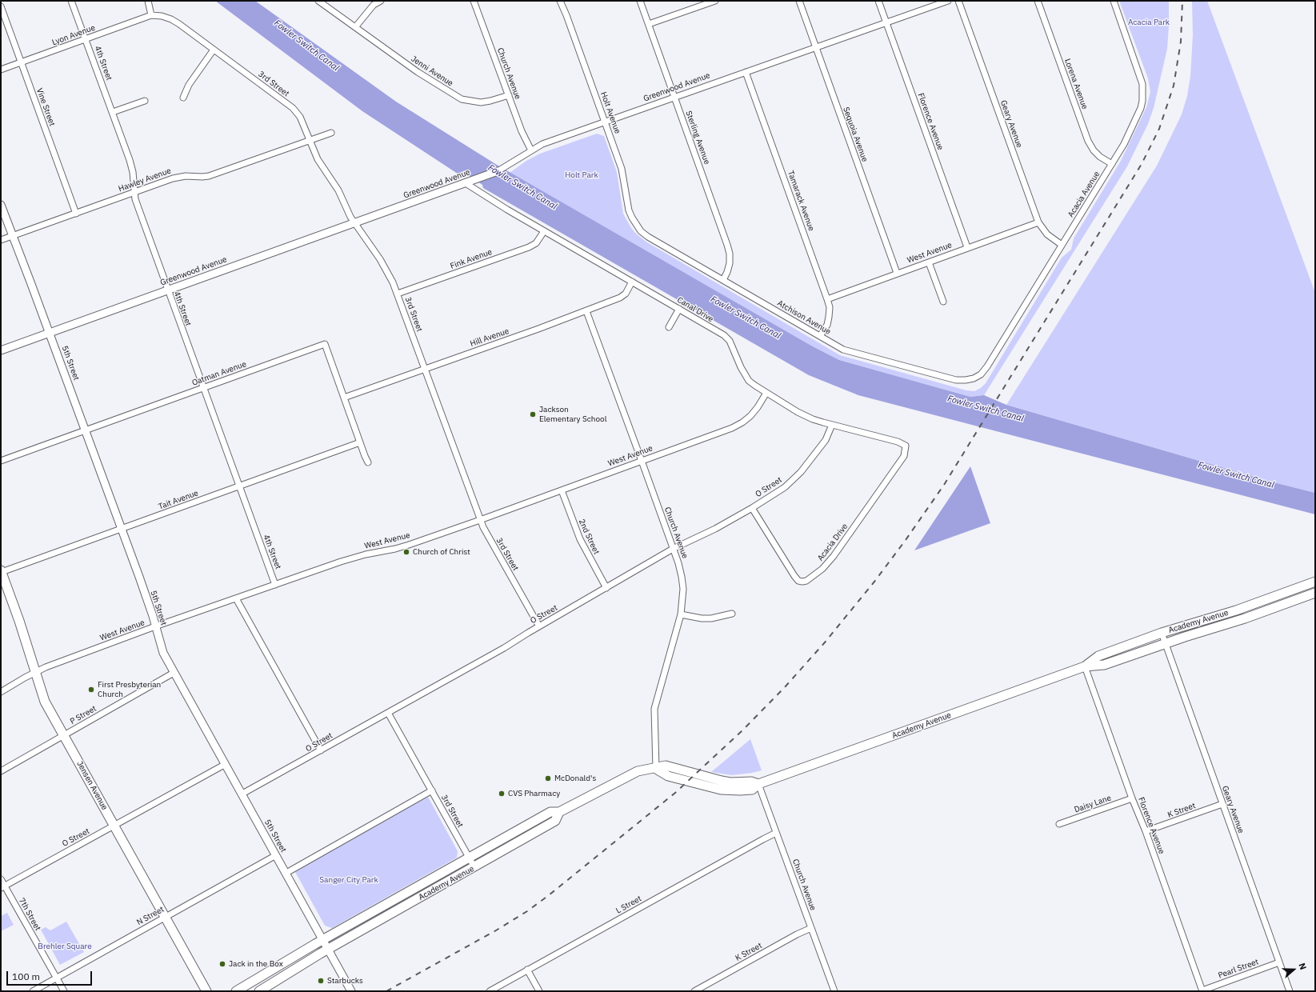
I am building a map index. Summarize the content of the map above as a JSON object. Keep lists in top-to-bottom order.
{
  "streets": {
    "main road": ["Academy Avenue", "Jensen Avenue"],
    "street": [
      "Lyon Avenue",
      "4th Street",
      "Jenni Avenue",
      "Church Avenue",
      "3rd Street",
      "Lorena Avenue",
      "Greenwood Avenue",
      "Vine Street",
      "Holt Avenue",
      "Florence Avenue",
      "Geary Avenue",
      "Sequoia Avenue",
      "Sterling Avenue",
      "Hawley Avenue",
      "Acacia Avenue",
      "Tamarack Avenue",
      "West Avenue",
      "Fink Avenue",
      "Canal Drive",
      "Atchison Avenue",
      "Hill Avenue",
      "5th Street",
      "Oatman Avenue",
      "O Street",
      "Tait Avenue",
      "2nd Street",
      "Acacia Drive",
      "P Street",
      "Daisy Lane",
      "K Street",
      "L Street",
      "7th Street",
      "N Street",
      "Pearl Street"
    ]
  },
  "crossings": [
    ["Lyon Avenue", "4th Street"],
    ["Lyon Avenue", "3rd Street"],
    ["Lyon Avenue", "Vine Street"],
    ["4th Street", "Greenwood Avenue"],
    ["4th Street", "Hawley Avenue"],
    ["4th Street", "West Avenue"],
    ["4th Street", "Oatman Avenue"],
    ["4th Street", "Tait Avenue"],
    ["Jenni Avenue", "Church Avenue"],
    ["Church Avenue", "Greenwood Avenue"],
    ["Church Avenue", "West Avenue"],
    ["Church Avenue", "Hill Avenue"],
    ["Church Avenue", "O Street"],
    ["Church Avenue", "Academy Avenue"],
    ["Church Avenue", "K Street"],
    ["Church Avenue", "L Street"],
    ["3rd Street", "Greenwood Avenue"],
    ["3rd Street", "Hawley Avenue"],
    ["3rd Street", "West Avenue"],
    ["3rd Street", "Fink Avenue"],
    ["3rd Street", "Hill Avenue"],
    ["3rd Street", "O Street"],
    ["3rd Street", "Academy Avenue"],
    ["Lorena Avenue", "Acacia Avenue"],
    ["Greenwood Avenue", "Holt Avenue"],
    ["Greenwood Avenue", "Florence Avenue"],
    ["Greenwood Avenue", "Sequoia Avenue"],
    ["Greenwood Avenue", "Sterling Avenue"],
    ["Greenwood Avenue", "Tamarack Avenue"],
    ["Greenwood Avenue", "Canal Drive"],
    ["Greenwood Avenue", "5th Street"],
    ["Vine Street", "Hawley Avenue"],
    ["Holt Avenue", "Atchison Avenue"],
    ["Florence Avenue", "West Avenue"],
    ["Florence Avenue", "Academy Avenue"],
    ["Florence Avenue", "Daisy Lane"],
    ["Florence Avenue", "K Street"],
    ["Florence Avenue", "Pearl Street"],
    ["Geary Avenue", "Acacia Avenue"],
    ["Geary Avenue", "West Avenue"],
    ["Geary Avenue", "Academy Avenue"],
    ["Geary Avenue", "K Street"],
    ["Geary Avenue", "Pearl Street"],
    ["Sequoia Avenue", "West Avenue"],
    ["Sterling Avenue", "Atchison Avenue"],
    ["Hawley Avenue", "5th Street"],
    ["Acacia Avenue", "Atchison Avenue"],
    ["Tamarack Avenue", "West Avenue"],
    ["Tamarack Avenue", "Atchison Avenue"],
    ["West Avenue", "Canal Drive"],
    ["West Avenue", "5th Street"],
    ["West Avenue", "2nd Street"],
    ["West Avenue", "Jensen Avenue"],
    ["Fink Avenue", "Canal Drive"],
    ["Canal Drive", "Hill Avenue"],
    ["Canal Drive", "O Street"],
    ["Canal Drive", "Acacia Drive"],
    ["Hill Avenue", "Oatman Avenue"],
    ["5th Street", "Oatman Avenue"],
    ["5th Street", "O Street"],
    ["5th Street", "Tait Avenue"],
    ["5th Street", "Academy Avenue"],
    ["5th Street", "P Street"],
    ["5th Street", "N Street"],
    ["Oatman Avenue", "Tait Avenue"],
    ["O Street", "2nd Street"],
    ["O Street", "Acacia Drive"],
    ["O Street", "Jensen Avenue"],
    ["O Street", "7th Street"],
    ["Tait Avenue", "Jensen Avenue"],
    ["P Street", "Jensen Avenue"],
    ["Jensen Avenue", "N Street"],
    ["7th Street", "N Street"]
  ],
  "water": ["Fowler Switch Canal"],
  "parks": [
    "Acacia Park",
    "Holt Park",
    "Sanger City Park",
    "Brehler Square"
  ],
  "places": [
    "Jackson Elementary School",
    "Church of Christ",
    "First Presbyterian Church",
    "McDonald's",
    "CVS Pharmacy",
    "Jack in the Box",
    "Starbucks"
  ],
  "scale_bar": "100 m",
  "north": "right"
}
